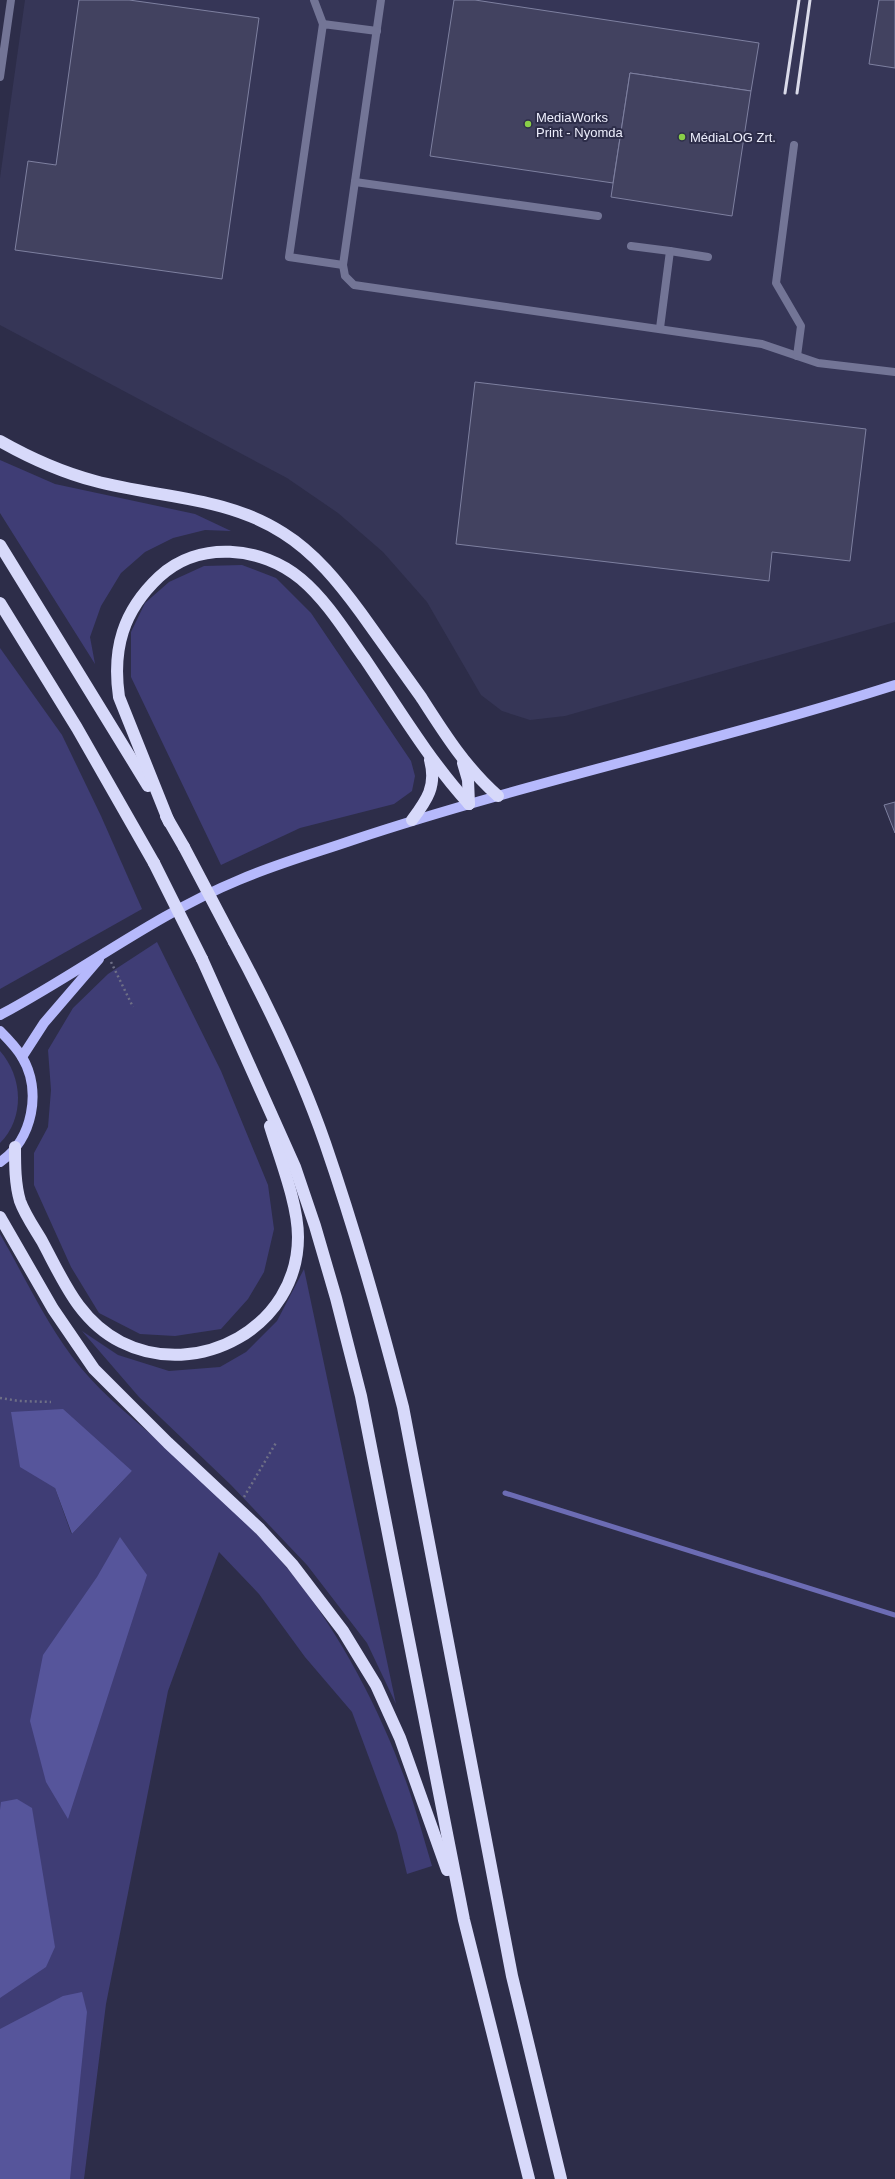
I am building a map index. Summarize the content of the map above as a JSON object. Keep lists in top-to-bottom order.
{
  "places": ["MediaWorks Print - Nyomda", "MédiaLOG Zrt."]
}
